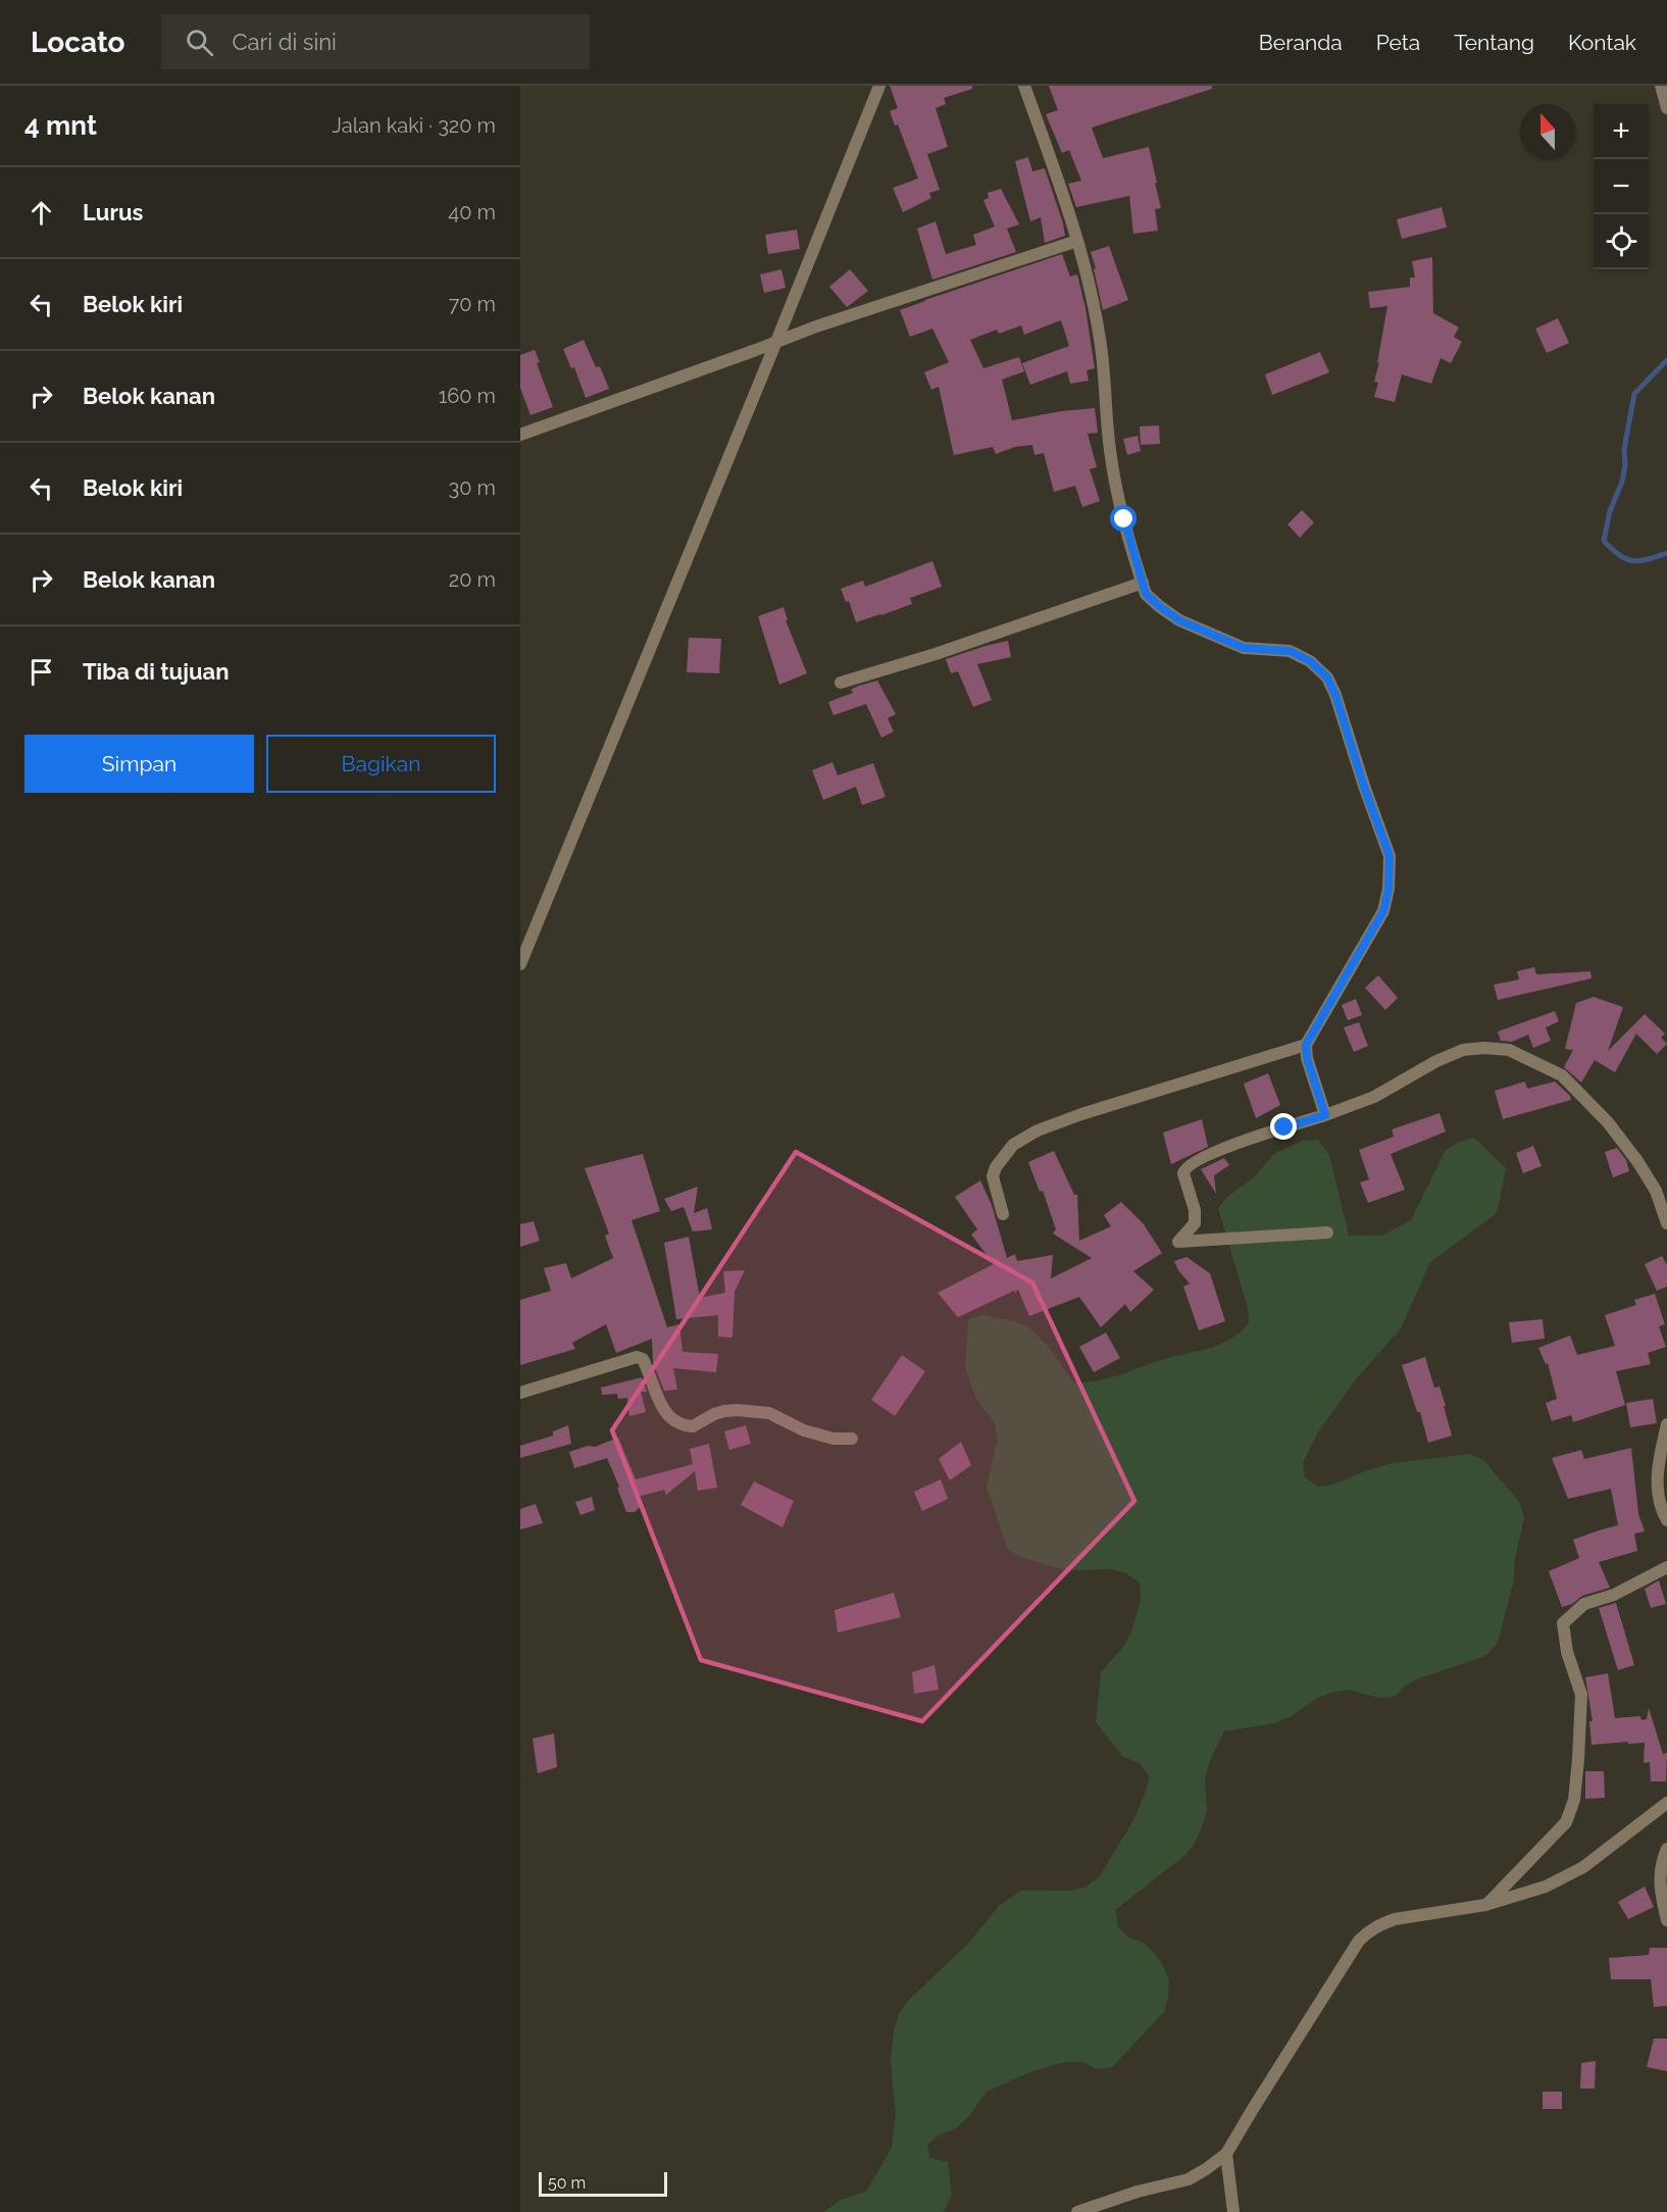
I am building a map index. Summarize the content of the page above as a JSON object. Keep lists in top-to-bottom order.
{
  "scale_bar": "50 m",
  "north": "top",
  "page": {
    "header": "Locato",
    "search": "Cari di sini",
    "nav": [
      "Beranda",
      "Peta",
      "Tentang",
      "Kontak"
    ],
    "heading": ["4 mnt", "Jalan kaki · 320 m"],
    "map_buttons": ["+", "−"],
    "list": [
      ["Lurus", "40 m"],
      ["Belok kiri", "70 m"],
      ["Belok kanan", "160 m"],
      ["Belok kiri", "30 m"],
      ["Belok kanan", "20 m"],
      "Tiba di tujuan"
    ],
    "buttons": ["Simpan", "Bagikan"],
    "scale": "50 m"
  }
}
